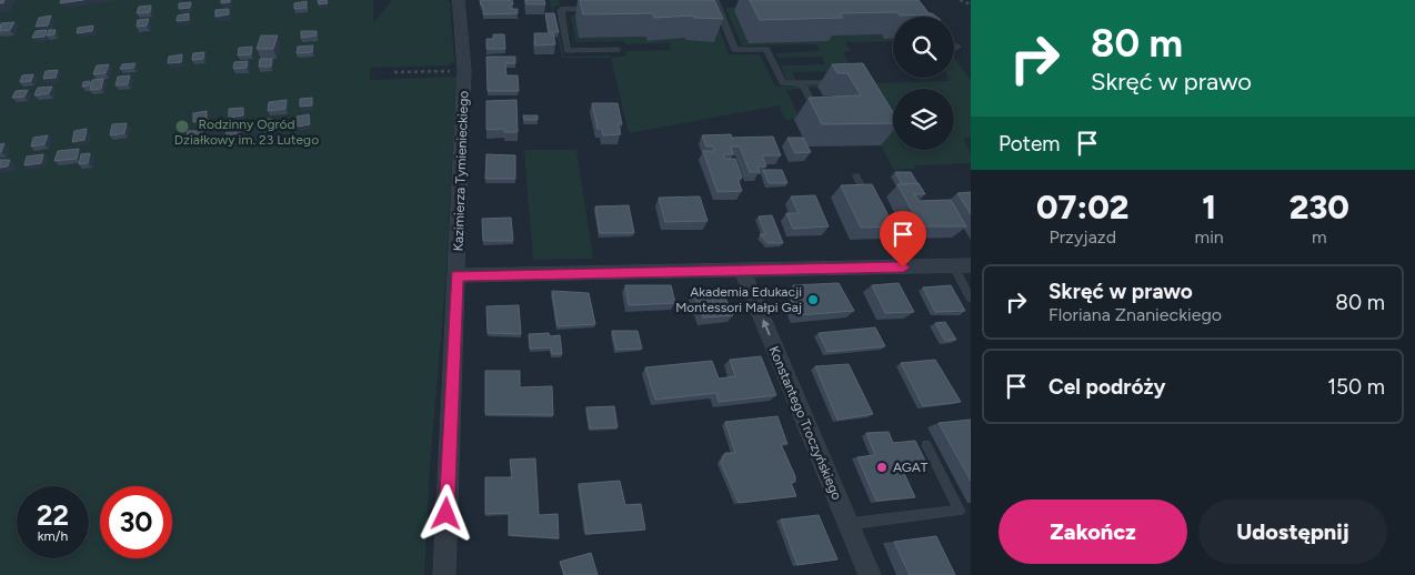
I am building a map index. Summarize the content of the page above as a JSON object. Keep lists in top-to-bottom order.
{
  "streets": {
    "street": ["Kazimierza Tymienieckiego", "Konstantego Troczyńskiego"]
  },
  "one_way": ["Konstantego Troczyńskiego"],
  "parks": ["Rodzinny Ogród Działkowy im. 23 Lutego"],
  "places": ["Akademia Edukacji Montessori Małpi Gaj", "AGAT"],
  "page": {
    "turn": ["80 m", "Skręć w prawo"],
    "then": "Potem",
    "eta": [
      "07:02",
      "Przyjazd",
      "1",
      "min",
      "230",
      "m"
    ],
    "list": [
      {
        "name": "Skręć w prawo",
        "note": "Floriana Znanieckiego",
        "value": "80 m"
      },
      {
        "name": "Cel podróży",
        "value": "150 m"
      }
    ],
    "speed": "22 km/h",
    "limit": "30",
    "buttons": ["Zakończ", "Udostępnij"]
  }
}
